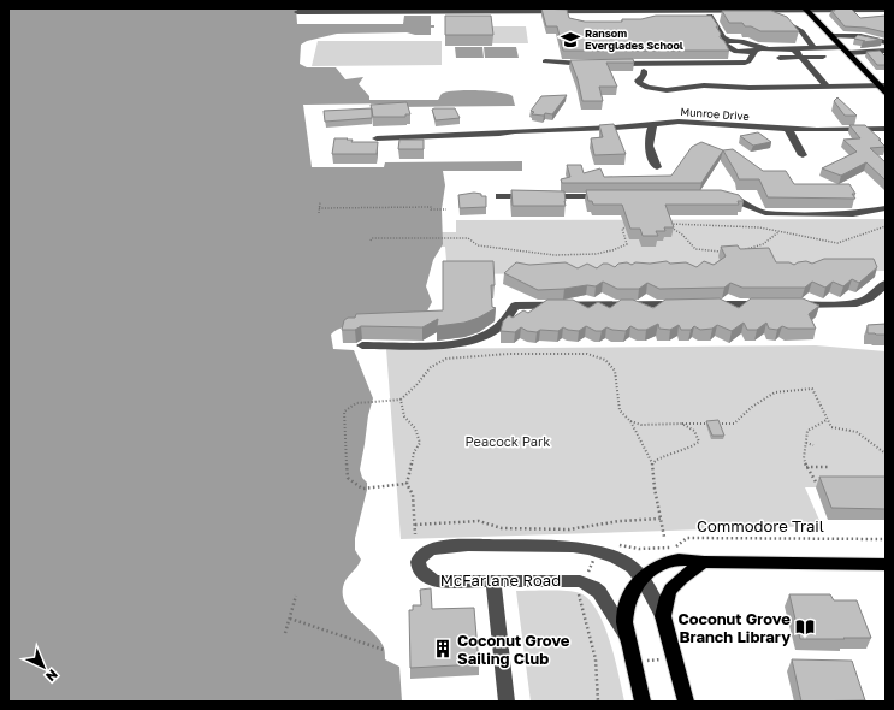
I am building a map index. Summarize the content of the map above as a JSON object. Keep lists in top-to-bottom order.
{
  "streets": {
    "street": ["Munroe Drive", "McFarlane Road"],
    "path": ["Commodore Trail"]
  },
  "parks": ["Peacock Park"],
  "places": {
    "school or university": ["Ransom Everglades School"],
    "library": ["Coconut Grove Branch Library"],
    "building": ["Coconut Grove Sailing Club"]
  },
  "north": "bottom right"
}
